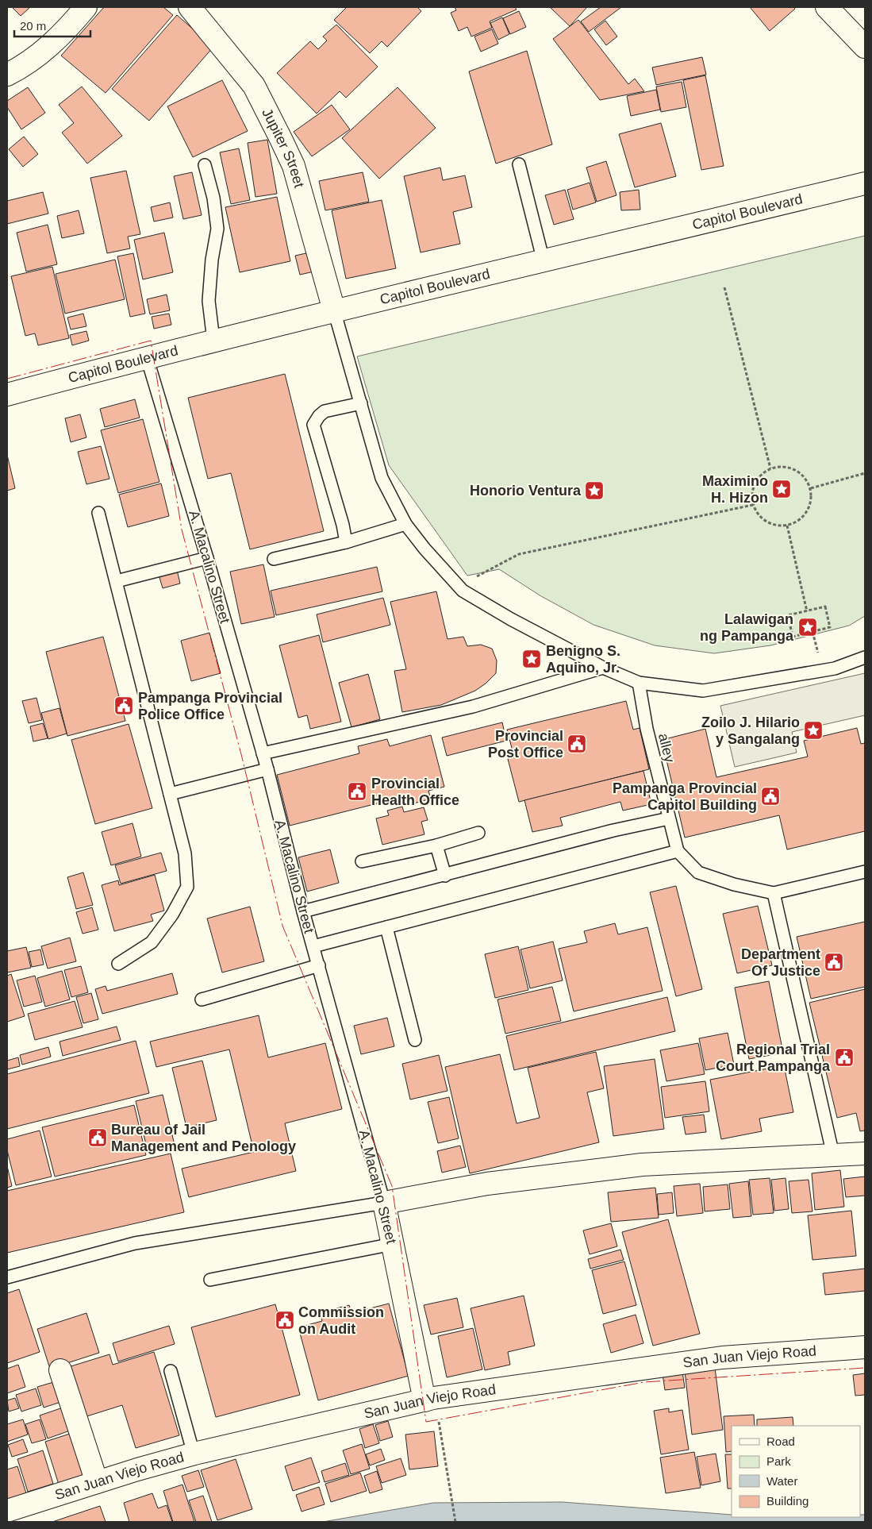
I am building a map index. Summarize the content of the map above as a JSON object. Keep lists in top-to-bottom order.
{
  "streets": {
    "street": [
      "Jupiter Street",
      "Capitol Boulevard",
      "A. Macalino Street",
      "San Juan Viejo Road"
    ],
    "lane": ["alley"]
  },
  "crossings": [
    ["Jupiter Street", "Capitol Boulevard"],
    ["Capitol Boulevard", "A. Macalino Street"],
    ["A. Macalino Street", "San Juan Viejo Road"]
  ],
  "places": {
    "place": [
      "Maximino H. Hizon",
      "Honorio Ventura",
      "Lalawigan ng Pampanga",
      "Benigno S. Aquino, Jr.",
      "Zoilo J. Hilario y Sangalang"
    ],
    "public building": [
      "Pampanga Provincial Police Office",
      "Provincial Post Office",
      "Provincial Health Office",
      "Pampanga Provincial Capitol Building",
      "Department Of Justice",
      "Regional Trial Court Pampanga",
      "Bureau of Jail Management and Penology",
      "Commission on Audit"
    ]
  },
  "legend": [
    "Road",
    "Park",
    "Water",
    "Building"
  ],
  "scale_bar": "20 m"
}
